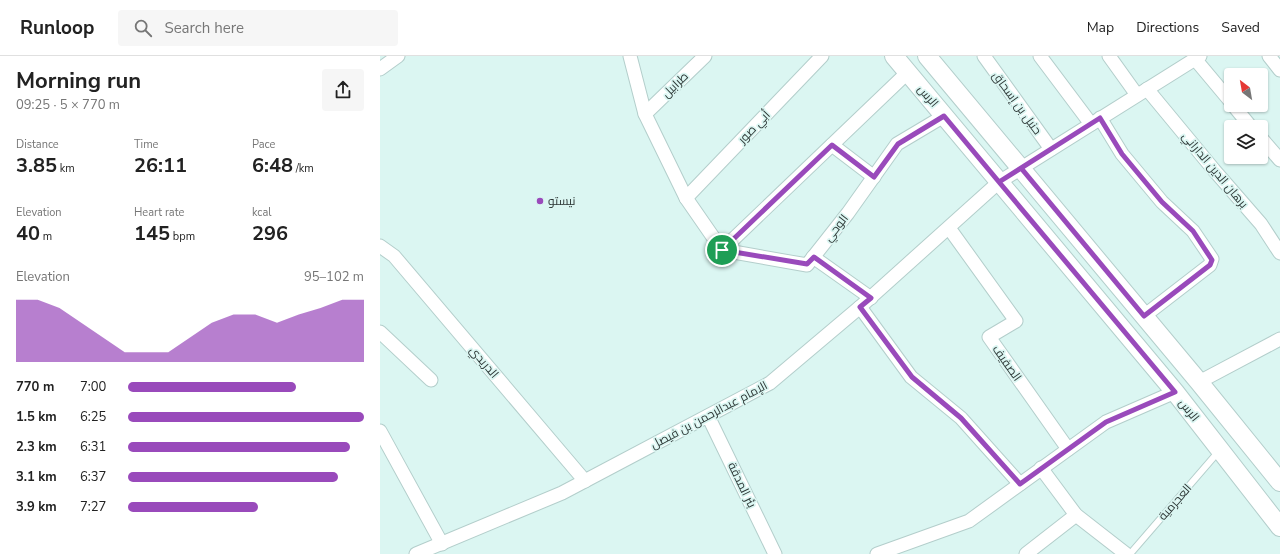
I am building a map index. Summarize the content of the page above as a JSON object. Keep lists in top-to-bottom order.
{
  "streets": {
    "street": [
      "طرابيل",
      "الرس",
      "حنبل بن إسحاق",
      "أبي صور",
      "برهان الدين الداراني",
      "الوحي",
      "الدريدي",
      "الصفيف",
      "الإمام عبدالرحمن بن فيصل",
      "بئر المدقة"
    ],
    "lane": ["العجرمية"]
  },
  "crossings": [
    ["الرس", "الوحي"],
    ["الرس", "الإمام عبدالرحمن بن فيصل"],
    ["الرس", "العجرمية"],
    ["حنبل بن إسحاق", "الإمام عبدالرحمن بن فيصل"],
    ["برهان الدين الداراني", "الإمام عبدالرحمن بن فيصل"],
    ["الدريدي", "الإمام عبدالرحمن بن فيصل"],
    ["الصفيف", "الإمام عبدالرحمن بن فيصل"],
    ["الإمام عبدالرحمن بن فيصل", "بئر المدقة"]
  ],
  "places": ["نيستو"],
  "north": "top left",
  "page": {
    "header": "Runloop",
    "search": "Search here",
    "nav": ["Map", "Directions", "Saved"],
    "heading": ["Morning run", "09:25 · 5 × 770 m"],
    "stats": [
      ["Distance", "3.85 km"],
      ["Time", "26:11"],
      ["Pace", "6:48 /km"],
      ["Elevation", "40 m"],
      ["Heart rate", "145 bpm"],
      ["kcal", "296"]
    ],
    "chart": ["Elevation", "95–102 m"],
    "list": [
      {
        "name": "770 m",
        "note": "7:00"
      },
      {
        "name": "1.5 km",
        "note": "6:25"
      },
      {
        "name": "2.3 km",
        "note": "6:31"
      },
      {
        "name": "3.1 km",
        "note": "6:37"
      },
      {
        "name": "3.9 km",
        "note": "7:27"
      }
    ]
  }
}
